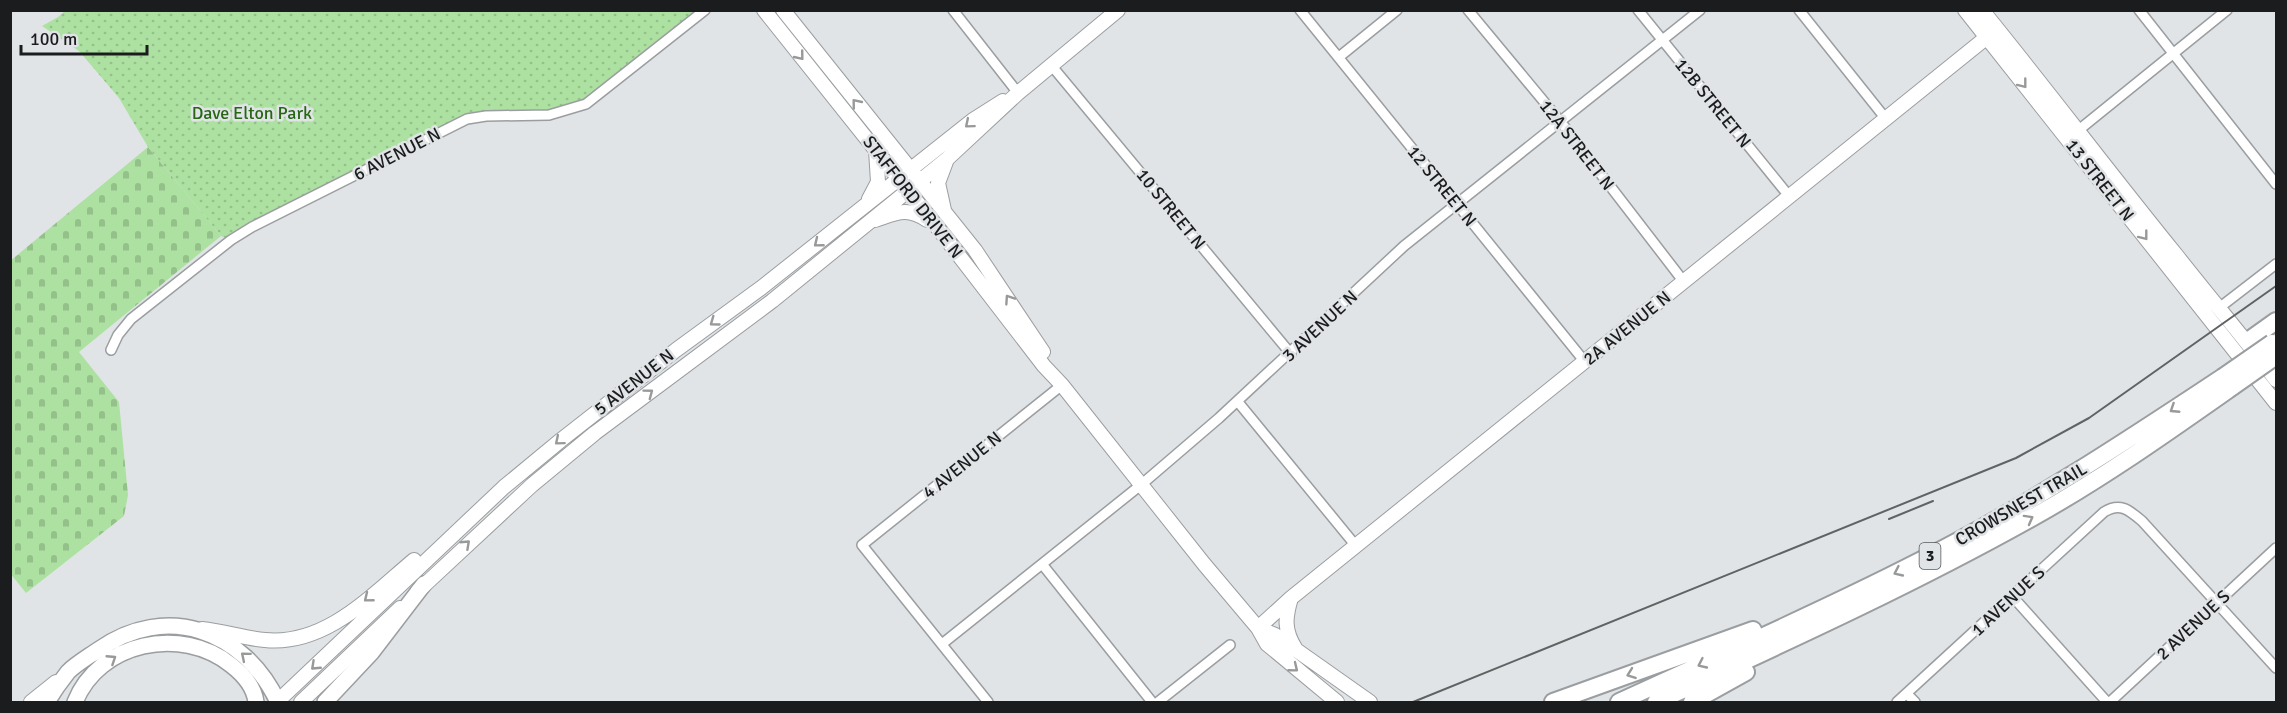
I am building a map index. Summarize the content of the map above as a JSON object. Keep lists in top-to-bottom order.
{
  "streets": {
    "highway": ["CROWSNEST TRAIL", "3"],
    "main road": [
      "13 STREET N",
      "STAFFORD DRIVE N",
      "2A AVENUE N",
      "5 AVENUE N"
    ],
    "street": [
      "12B STREET N",
      "12A STREET N",
      "6 AVENUE N",
      "12 STREET N",
      "10 STREET N",
      "3 AVENUE N",
      "4 AVENUE N",
      "1 AVENUE S",
      "2 AVENUE S"
    ]
  },
  "crossings": [
    ["12B STREET N", "3 AVENUE N"],
    ["12B STREET N", "2A AVENUE N"],
    ["12A STREET N", "3 AVENUE N"],
    ["12A STREET N", "2A AVENUE N"],
    ["13 STREET N", "2A AVENUE N"],
    ["12 STREET N", "3 AVENUE N"],
    ["12 STREET N", "2A AVENUE N"],
    ["STAFFORD DRIVE N", "3 AVENUE N"],
    ["STAFFORD DRIVE N", "2A AVENUE N"],
    ["STAFFORD DRIVE N", "5 AVENUE N"],
    ["STAFFORD DRIVE N", "4 AVENUE N"],
    ["10 STREET N", "3 AVENUE N"],
    ["10 STREET N", "5 AVENUE N"],
    ["3 AVENUE N", "4 AVENUE N"],
    ["1 AVENUE S", "2 AVENUE S"]
  ],
  "parks": ["Dave Elton Park"],
  "scale_bar": "100 m"
}
